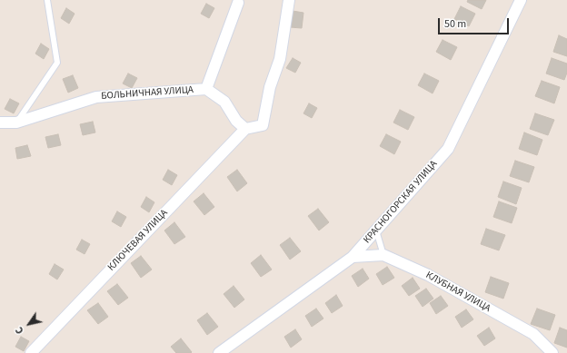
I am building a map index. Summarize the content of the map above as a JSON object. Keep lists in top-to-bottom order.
{
  "streets": {
    "street": [
      "БОЛЬНИЧНАЯ УЛИЦА",
      "КРАСНОГОРСКАЯ УЛИЦА",
      "КЛЮЧЕВАЯ УЛИЦА",
      "КЛУБНАЯ УЛИЦА"
    ]
  },
  "crossings": [
    ["КРАСНОГОРСКАЯ УЛИЦА", "КЛУБНАЯ УЛИЦА"]
  ],
  "scale_bar": "50 m",
  "north": "bottom left"
}
